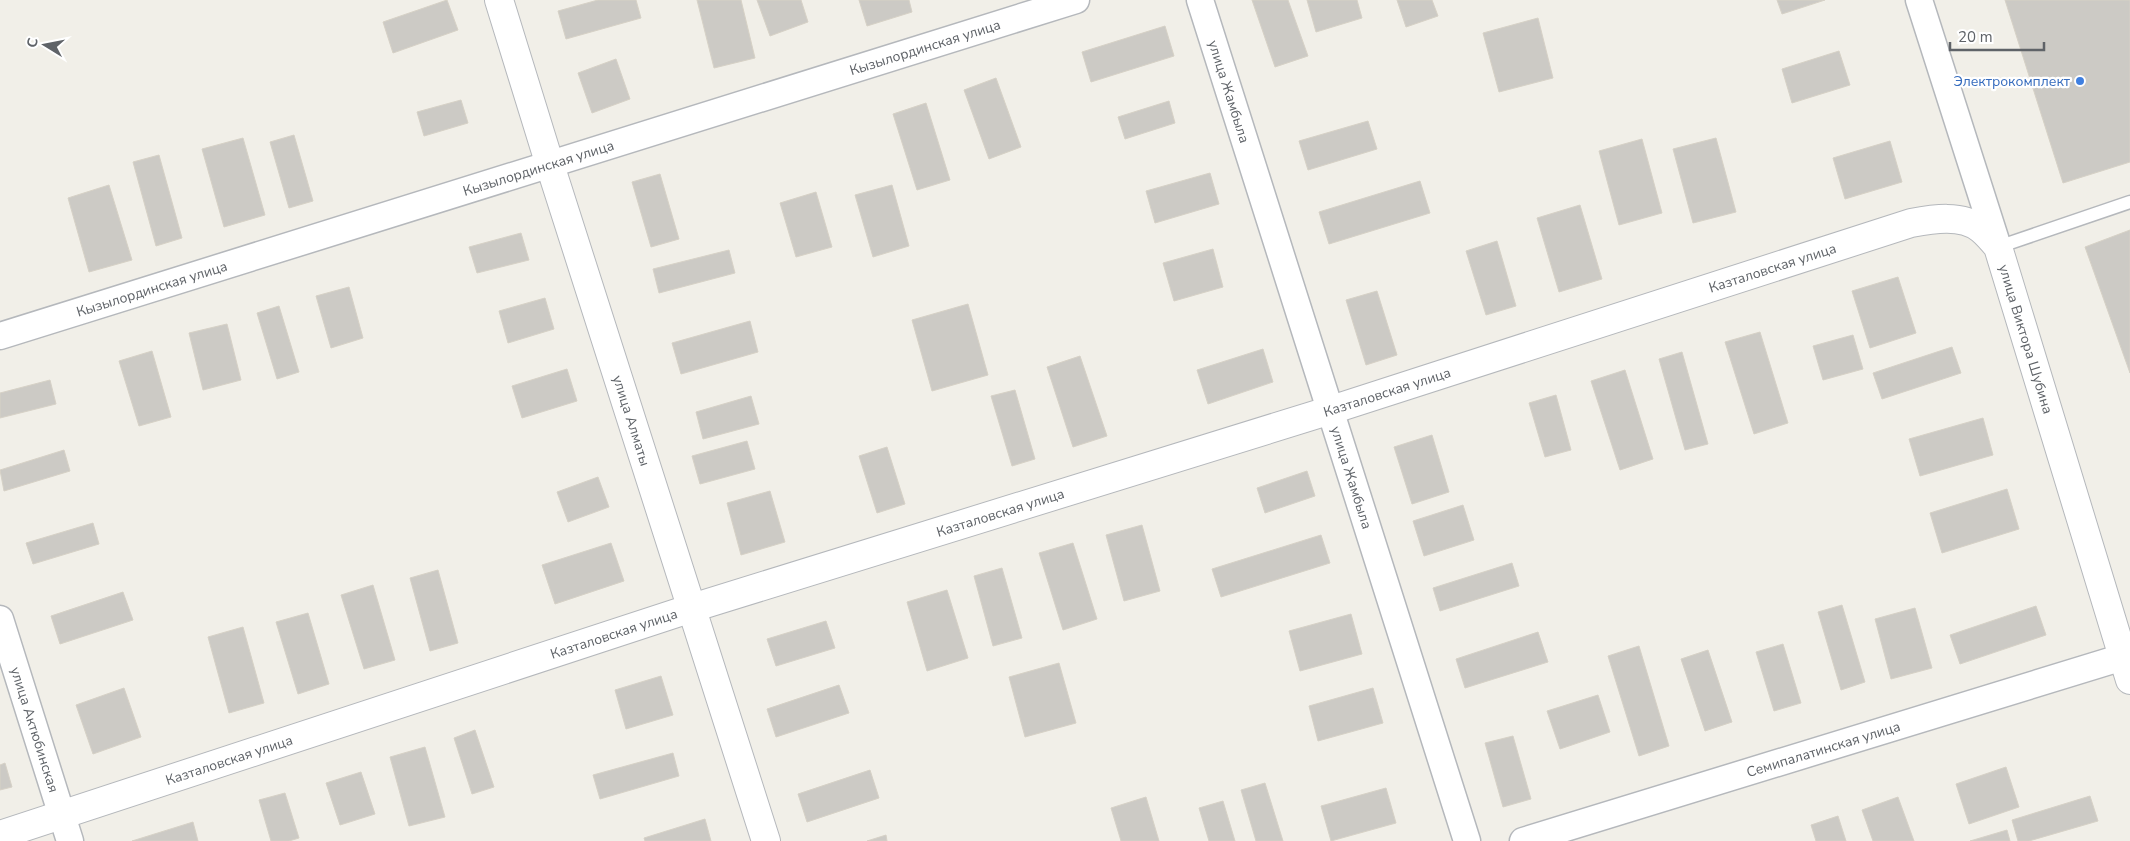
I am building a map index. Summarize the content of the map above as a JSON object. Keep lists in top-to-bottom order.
{
  "streets": {
    "street": [
      "Кызылординская улица",
      "улица Жамбыла",
      "Казталовская улица",
      "улица Виктора Шубина",
      "улица Алматы",
      "улица Актюбинская",
      "Семипалатинская улица"
    ]
  },
  "crossings": [
    ["Кызылординская улица", "улица Алматы"],
    ["улица Жамбыла", "Казталовская улица"],
    ["Казталовская улица", "улица Виктора Шубина"],
    ["Казталовская улица", "улица Алматы"],
    ["Казталовская улица", "улица Актюбинская"],
    ["улица Виктора Шубина", "Семипалатинская улица"]
  ],
  "places": ["Электрокомплект"],
  "scale_bar": "20 m",
  "north": "left"
}
